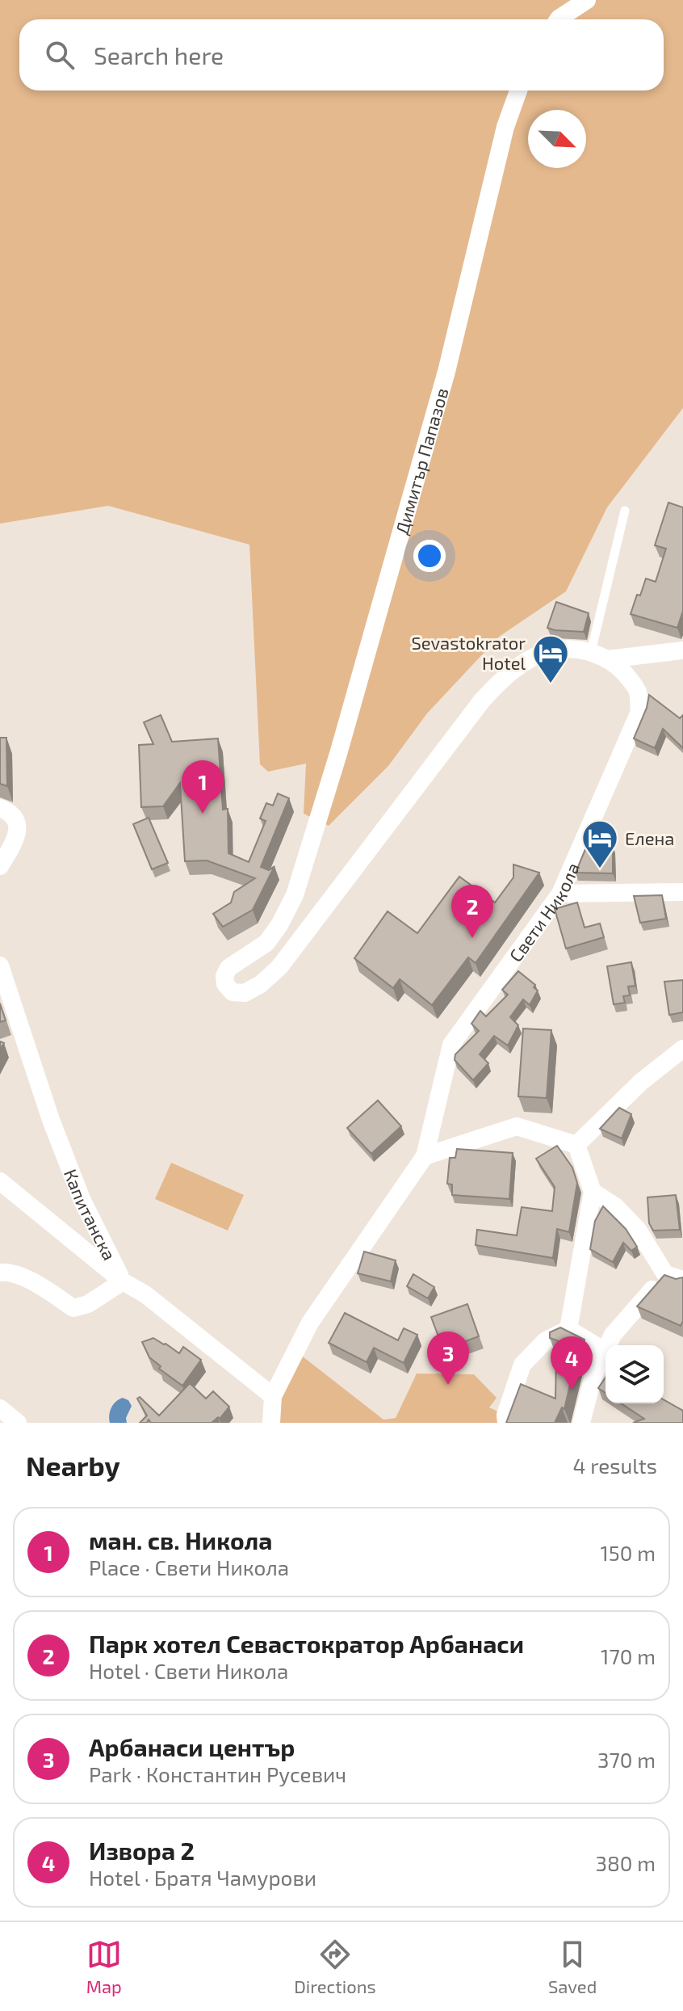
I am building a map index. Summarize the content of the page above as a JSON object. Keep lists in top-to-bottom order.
{
  "streets": {
    "street": ["Димитър Папазов", "Свети Никола", "Капитанска"]
  },
  "crossings": [
    ["Димитър Папазов", "Свети Никола"],
    ["Свети Никола", "Капитанска"]
  ],
  "places": {
    "hotel": ["Sevastokrator Hotel", "Елена"]
  },
  "north": "bottom right",
  "page": {
    "search": "Search here",
    "pins": [
      "1",
      "2",
      "3",
      "4"
    ],
    "heading": ["Nearby", "4 results"],
    "list": [
      {
        "mark": "1",
        "name": "ман. св. Никола",
        "note": "Place · Свети Никола",
        "value": "150 m"
      },
      {
        "mark": "2",
        "name": "Парк хотел Севастократор Арбанаси",
        "note": "Hotel · Свети Никола",
        "value": "170 m"
      },
      {
        "mark": "3",
        "name": "Арбанаси център",
        "note": "Park · Константин Русевич",
        "value": "370 m"
      },
      {
        "mark": "4",
        "name": "Извора 2",
        "note": "Hotel · Братя Чамурови",
        "value": "380 m"
      }
    ],
    "nav": ["Map", "Directions", "Saved"]
  }
}
